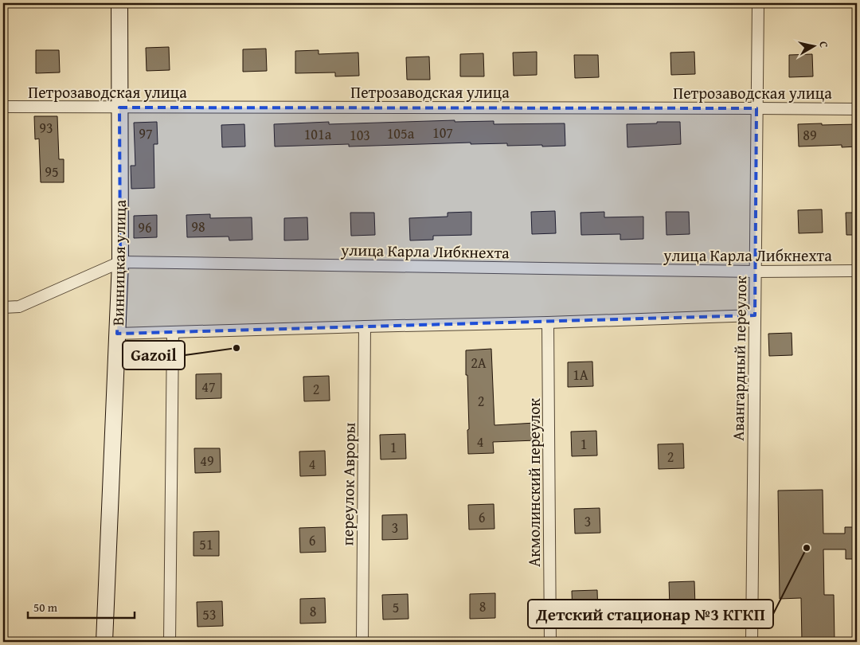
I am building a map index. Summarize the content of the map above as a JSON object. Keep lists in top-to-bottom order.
{
  "streets": {
    "main road": ["Винницкая улица"],
    "street": [
      "Петрозаводская улица",
      "улица Карла Либкнехта",
      "Авангардный переулок",
      "Акмолинский переулок",
      "переулок Авроры"
    ]
  },
  "crossings": [
    ["Петрозаводская улица", "Винницкая улица"],
    ["Петрозаводская улица", "Авангардный переулок"],
    ["улица Карла Либкнехта", "Винницкая улица"],
    ["улица Карла Либкнехта", "Авангардный переулок"]
  ],
  "places": ["Gazoil", "Детский стационар №3 КГКП"],
  "house_numbers": [
    "93",
    "107",
    "97",
    "105а",
    "101а",
    "103",
    "89",
    "95",
    "98",
    "96",
    "2А",
    "1А",
    "47",
    "2",
    "2",
    "4",
    "1",
    "1",
    "2",
    "49",
    "4",
    "6",
    "3",
    "3",
    "6",
    "51",
    "8",
    "5",
    "8",
    "53"
  ],
  "scale_bar": "50 m",
  "north": "right"
}
